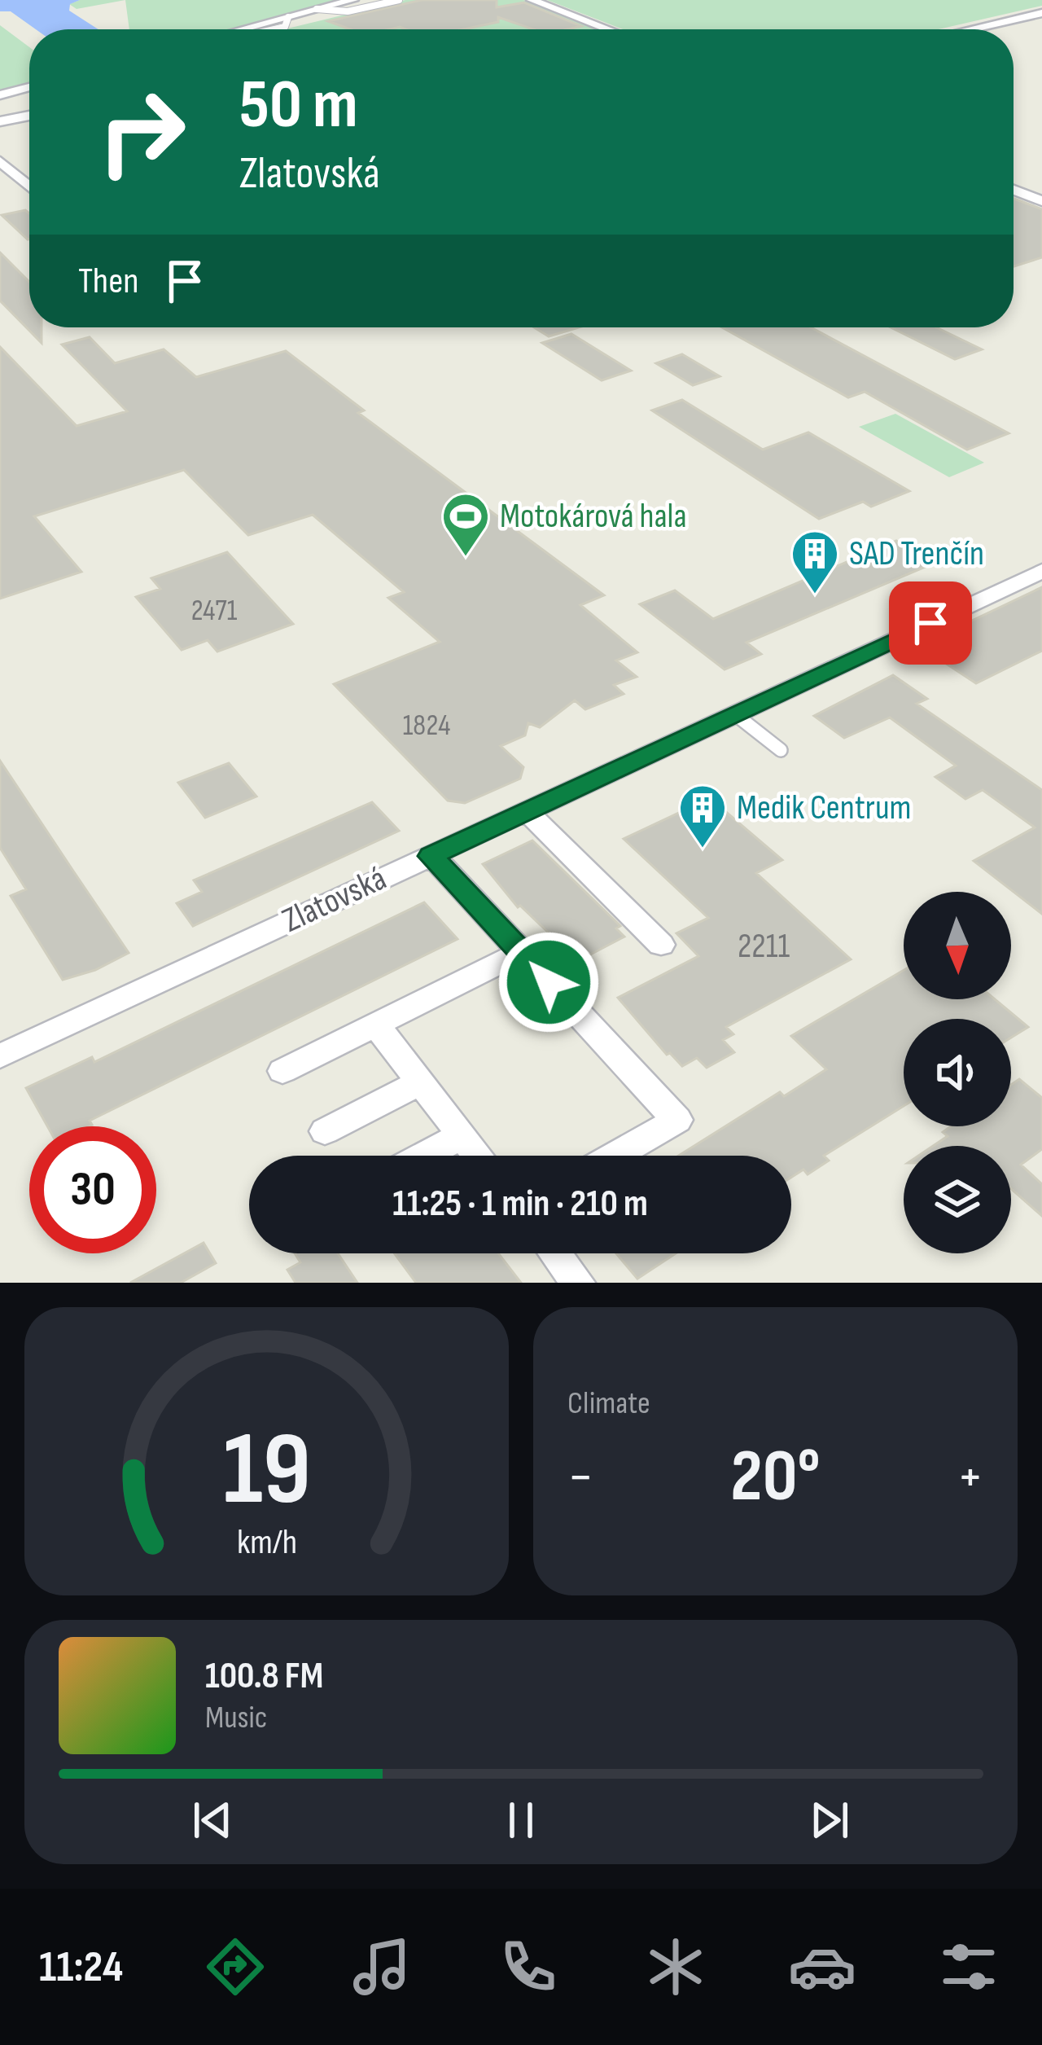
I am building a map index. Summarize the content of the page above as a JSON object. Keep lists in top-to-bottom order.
{
  "streets": {
    "street": ["Zlatovská"]
  },
  "places": {
    "sports": ["Motokárová hala"],
    "building": ["SAD Trenčín", "Medik Centrum"]
  },
  "house_numbers": ["2471", "1824", "2211"],
  "north": "bottom",
  "page": {
    "turn": ["50 m", "Zlatovská"],
    "then": "Then",
    "limit": "30",
    "trip": "11:25 · 1 min · 210 m",
    "tile": "Climate",
    "heat": ["−", "20°", "+"],
    "song": ["100.8 FM", "Music"],
    "tabs": "11:24",
    "gauge": ["19", "km/h"]
  }
}
